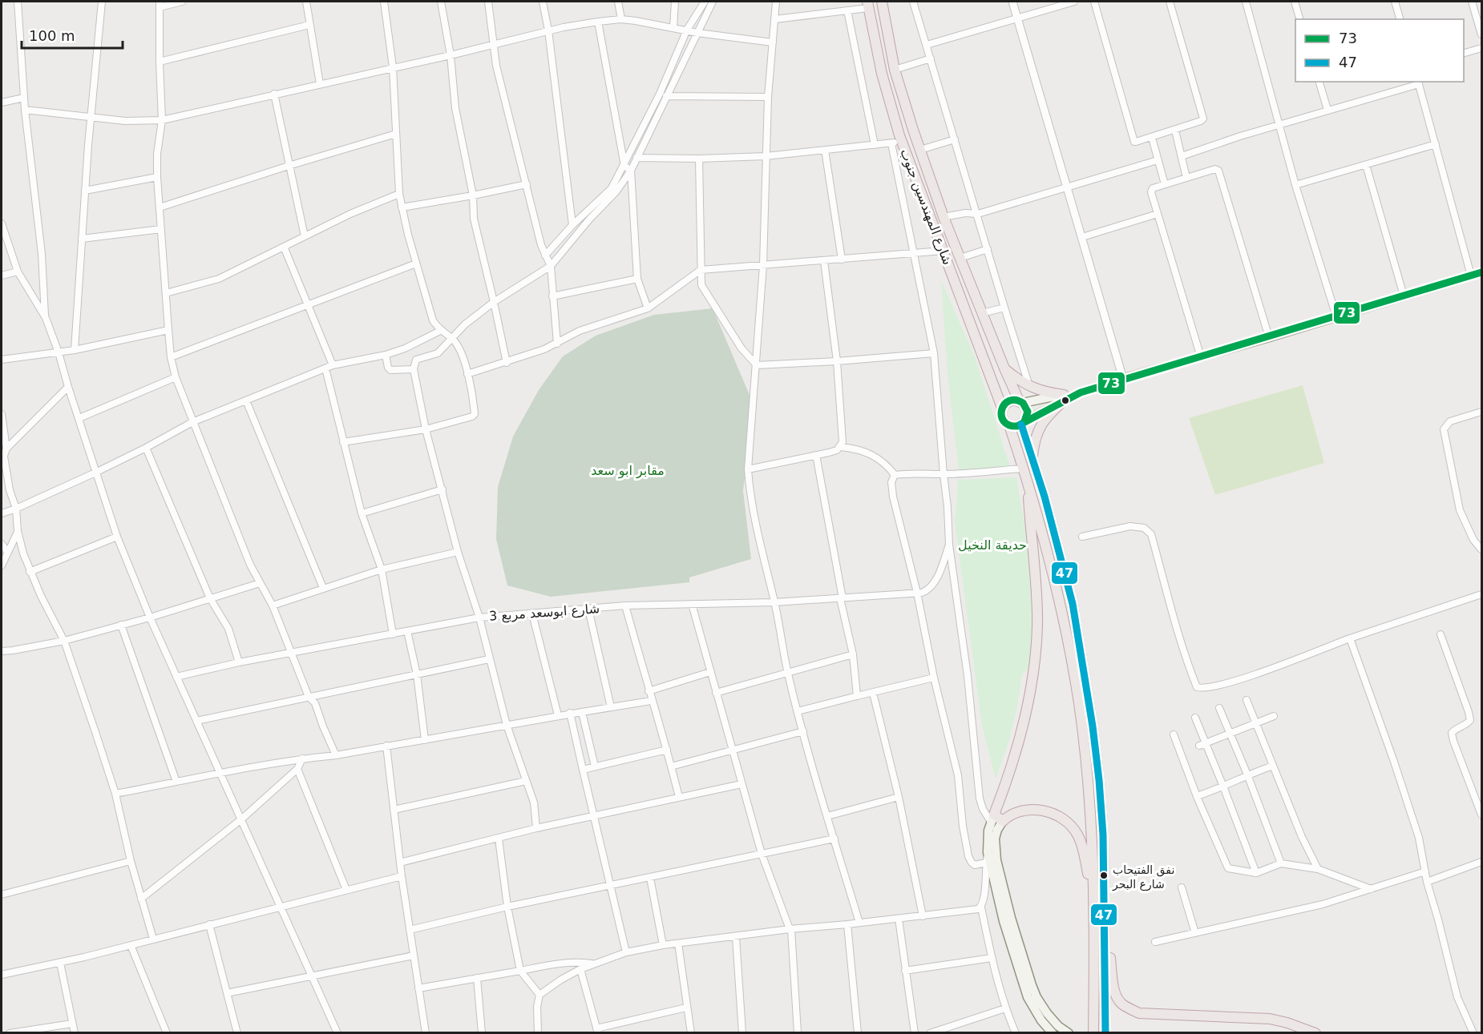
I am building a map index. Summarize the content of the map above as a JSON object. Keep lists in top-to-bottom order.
{
  "streets": {
    "highway": ["شارع المهندسين جنوب"],
    "street": ["شارع ابوسعد مربع 3"]
  },
  "parks": ["مقابر ابو سعد", "حديقة النخيل"],
  "places": ["نفق الفتيحاب شارع البحر"],
  "lines": ["transit line 73", "transit line 47"],
  "legend": ["73", "47"],
  "scale_bar": "100 m"
}
